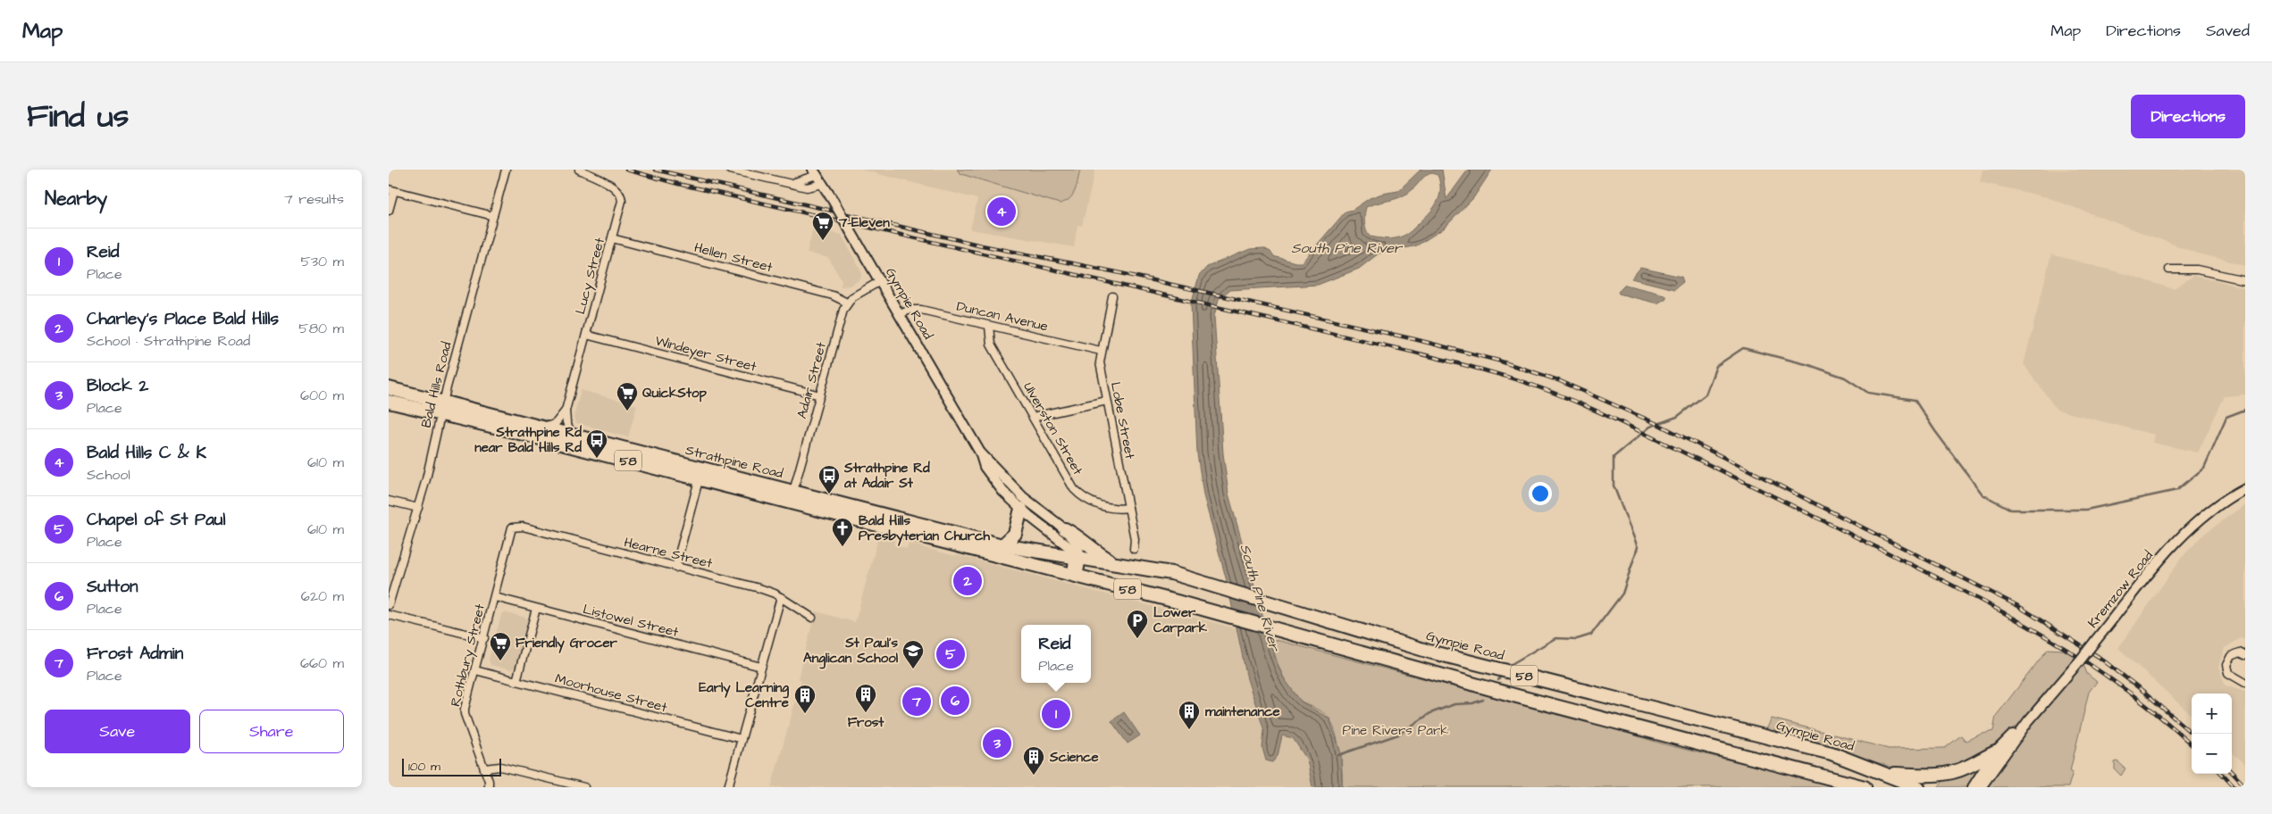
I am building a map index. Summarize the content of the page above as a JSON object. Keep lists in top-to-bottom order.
{
  "streets": {
    "highway": ["Gympie Road", "58", "Strathpine Road"],
    "main road": ["Kremzow Road"],
    "street": [
      "Hellen Street",
      "Lucy Street",
      "Duncan Avenue",
      "Windeyer Street",
      "Adair Street",
      "Bald Hills Road",
      "Lobe Street",
      "Ulverston Street",
      "Hearne Street",
      "Listowel Street",
      "Rothbury Street",
      "Moorhouse Street"
    ]
  },
  "crossings": [
    ["Hellen Street", "Lucy Street"],
    ["Hellen Street", "Adair Street"],
    ["Lucy Street", "Windeyer Street"],
    ["Lucy Street", "Strathpine Road"],
    ["Gympie Road", "Duncan Avenue"],
    ["Gympie Road", "Strathpine Road"],
    ["Duncan Avenue", "Lobe Street"],
    ["Duncan Avenue", "Ulverston Street"],
    ["Windeyer Street", "Adair Street"],
    ["Adair Street", "Strathpine Road"],
    ["Bald Hills Road", "Strathpine Road"],
    ["Lobe Street", "Ulverston Street"],
    ["58", "Strathpine Road"],
    ["Hearne Street", "Rothbury Street"],
    ["Listowel Street", "Rothbury Street"],
    ["Rothbury Street", "Moorhouse Street"]
  ],
  "water": ["South Pine River"],
  "parks": ["Pine Rivers Park"],
  "places": {
    "supermarket": ["7-Eleven", "QuickStop", "Friendly Grocer"],
    "bus stop": ["Strathpine Rd near Bald Hills Rd", "Strathpine Rd at Adair St"],
    "church": ["Bald Hills Presbyterian Church"],
    "parking": ["Lower Carpark"],
    "school or university": ["St Paul's Anglican School"],
    "building": [
      "Frost",
      "Early Learning Centre",
      "maintenance",
      "Science"
    ]
  },
  "scale_bar": "100 m",
  "page": {
    "header": "Map",
    "nav": ["Map", "Directions", "Saved"],
    "title": "Find us",
    "buttons": [
      "Directions",
      ["Save", "Share"]
    ],
    "heading": ["Nearby", "7 results"],
    "pins": [
      "4",
      "2",
      "5",
      "6",
      "7",
      "1",
      "3"
    ],
    "list": [
      {
        "mark": "1",
        "name": "Reid",
        "note": "Place",
        "value": "530 m"
      },
      {
        "mark": "2",
        "name": "Charley's Place Bald Hills",
        "note": "School · Strathpine Road",
        "value": "580 m"
      },
      {
        "mark": "3",
        "name": "Block 2",
        "note": "Place",
        "value": "600 m"
      },
      {
        "mark": "4",
        "name": "Bald Hills C & K",
        "note": "School",
        "value": "610 m"
      },
      {
        "mark": "5",
        "name": "Chapel of St Paul",
        "note": "Place",
        "value": "610 m"
      },
      {
        "mark": "6",
        "name": "Sutton",
        "note": "Place",
        "value": "620 m"
      },
      {
        "mark": "7",
        "name": "Frost Admin",
        "note": "Place",
        "value": "660 m"
      }
    ],
    "popup": ["Reid", "Place"],
    "map_buttons": ["+", "−"],
    "scale": "100 m"
  }
}
